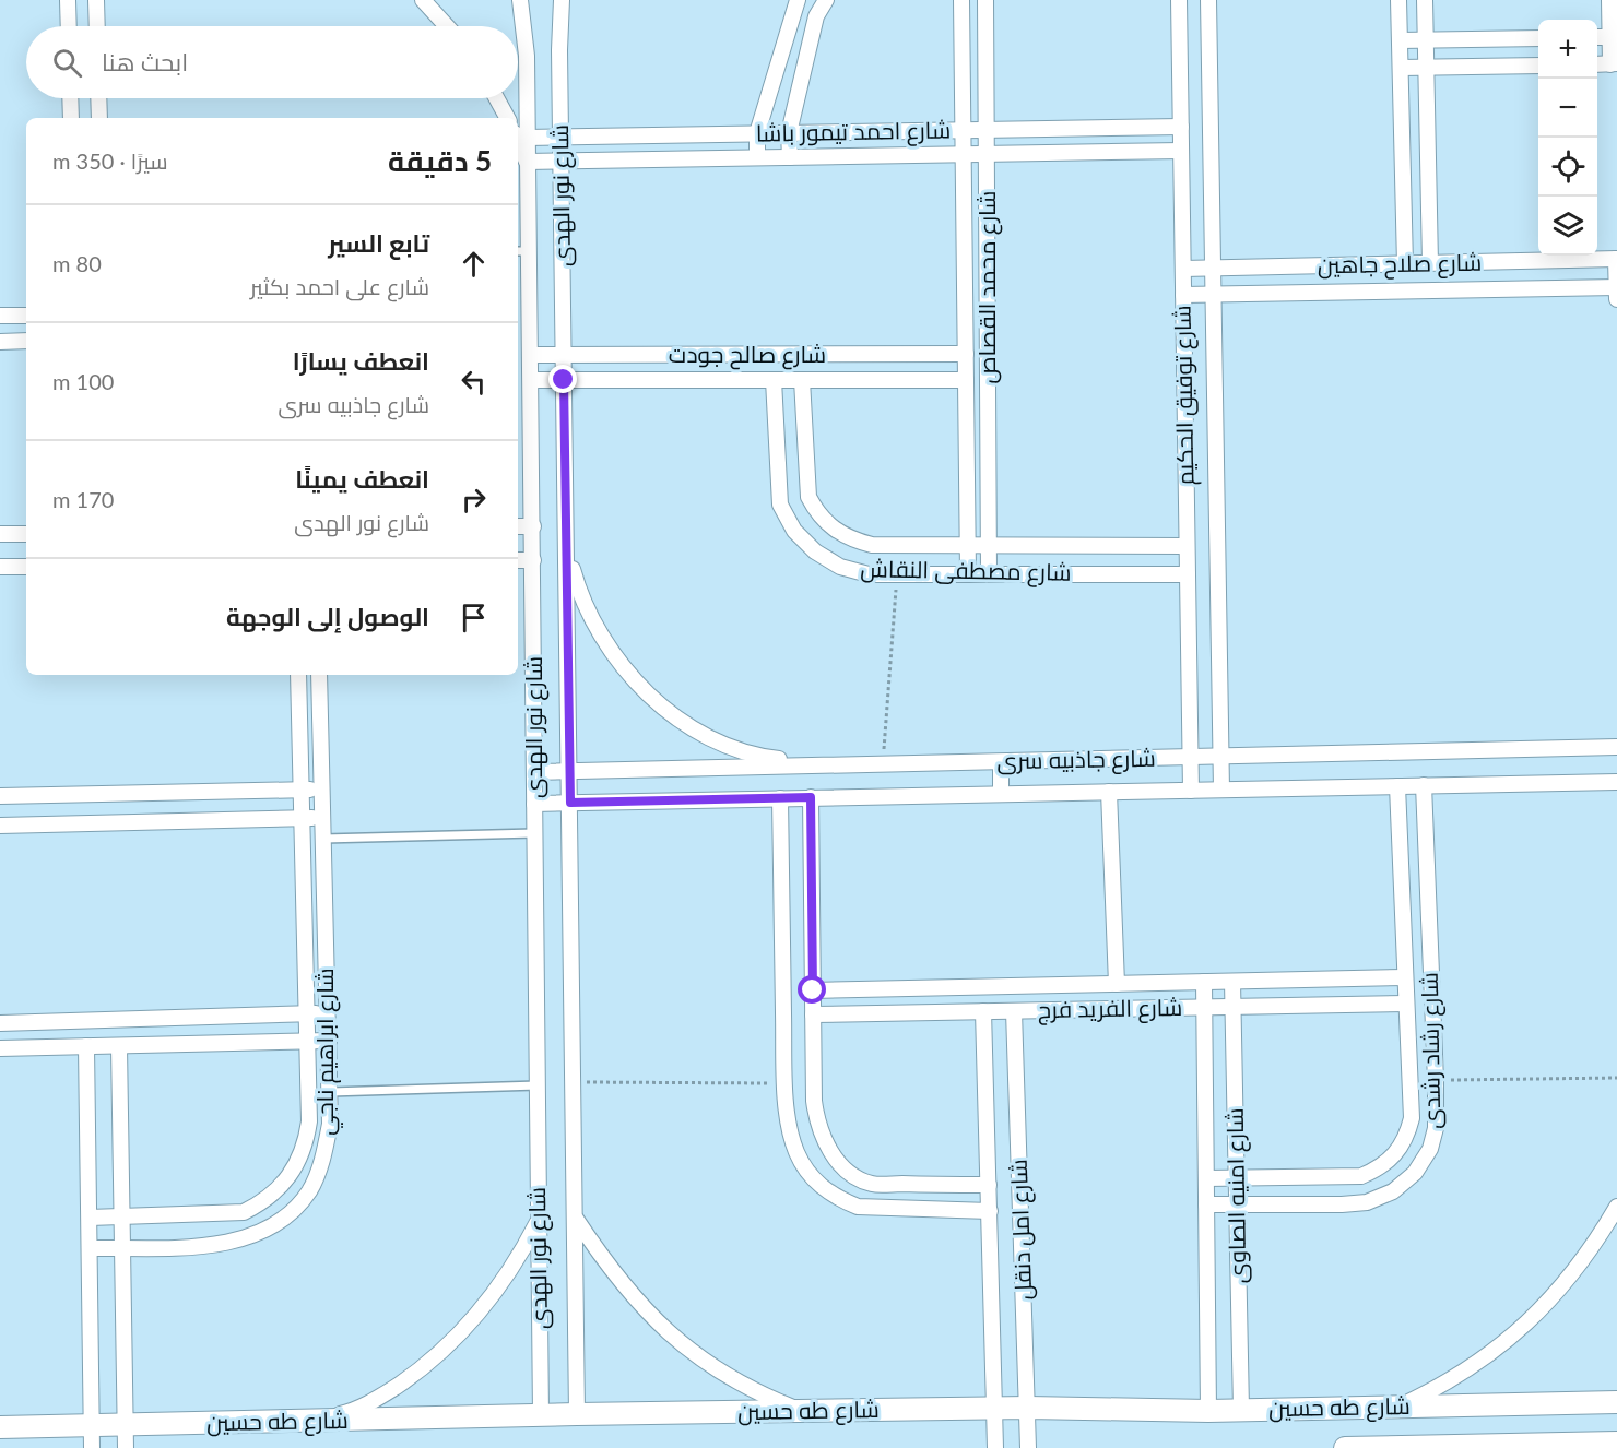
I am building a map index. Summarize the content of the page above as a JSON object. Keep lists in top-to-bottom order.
{
  "streets": {
    "street": [
      "شارع احمد تيمور باشا",
      "شارع نور الهدى",
      "شارع صلاح جاهين",
      "شارع محمد القصاص",
      "شارع صالح جودت",
      "شارع توفيق الحكيم",
      "شارع مصطفى النقاش",
      "شارع جاذبيه سرى",
      "شارع الفريد فرج",
      "شارع رشاد رشدى",
      "شارع ابراهيم ناجي",
      "شارع امنيه الصاوى",
      "شارع امل دنقل",
      "شارع طه حسين"
    ]
  },
  "crossings": [
    ["شارع احمد تيمور باشا", "شارع نور الهدى"],
    ["شارع احمد تيمور باشا", "شارع محمد القصاص"],
    ["شارع احمد تيمور باشا", "شارع توفيق الحكيم"],
    ["شارع نور الهدى", "شارع صالح جودت"],
    ["شارع نور الهدى", "شارع جاذبيه سرى"],
    ["شارع نور الهدى", "شارع طه حسين"],
    ["شارع صلاح جاهين", "شارع توفيق الحكيم"],
    ["شارع محمد القصاص", "شارع صالح جودت"],
    ["شارع محمد القصاص", "شارع مصطفى النقاش"],
    ["شارع صالح جودت", "شارع مصطفى النقاش"],
    ["شارع توفيق الحكيم", "شارع مصطفى النقاش"],
    ["شارع توفيق الحكيم", "شارع جاذبيه سرى"],
    ["شارع جاذبيه سرى", "شارع رشاد رشدى"],
    ["شارع الفريد فرج", "شارع رشاد رشدى"],
    ["شارع الفريد فرج", "شارع امنيه الصاوى"],
    ["شارع الفريد فرج", "شارع امل دنقل"],
    ["شارع رشاد رشدى", "شارع امنيه الصاوى"],
    ["شارع امنيه الصاوى", "شارع طه حسين"],
    ["شارع امل دنقل", "شارع طه حسين"]
  ],
  "page": {
    "map_buttons": ["+", "−"],
    "search": "ابحث هنا",
    "heading": ["5 دقيقة", "سيرًا · 350 m"],
    "list": [
      ["تابع السير", "شارع على احمد بكثير", "80 m"],
      ["انعطف يسارًا", "شارع جاذبيه سرى", "100 m"],
      ["انعطف يمينًا", "شارع نور الهدى", "170 m"],
      "الوصول إلى الوجهة"
    ]
  }
}
